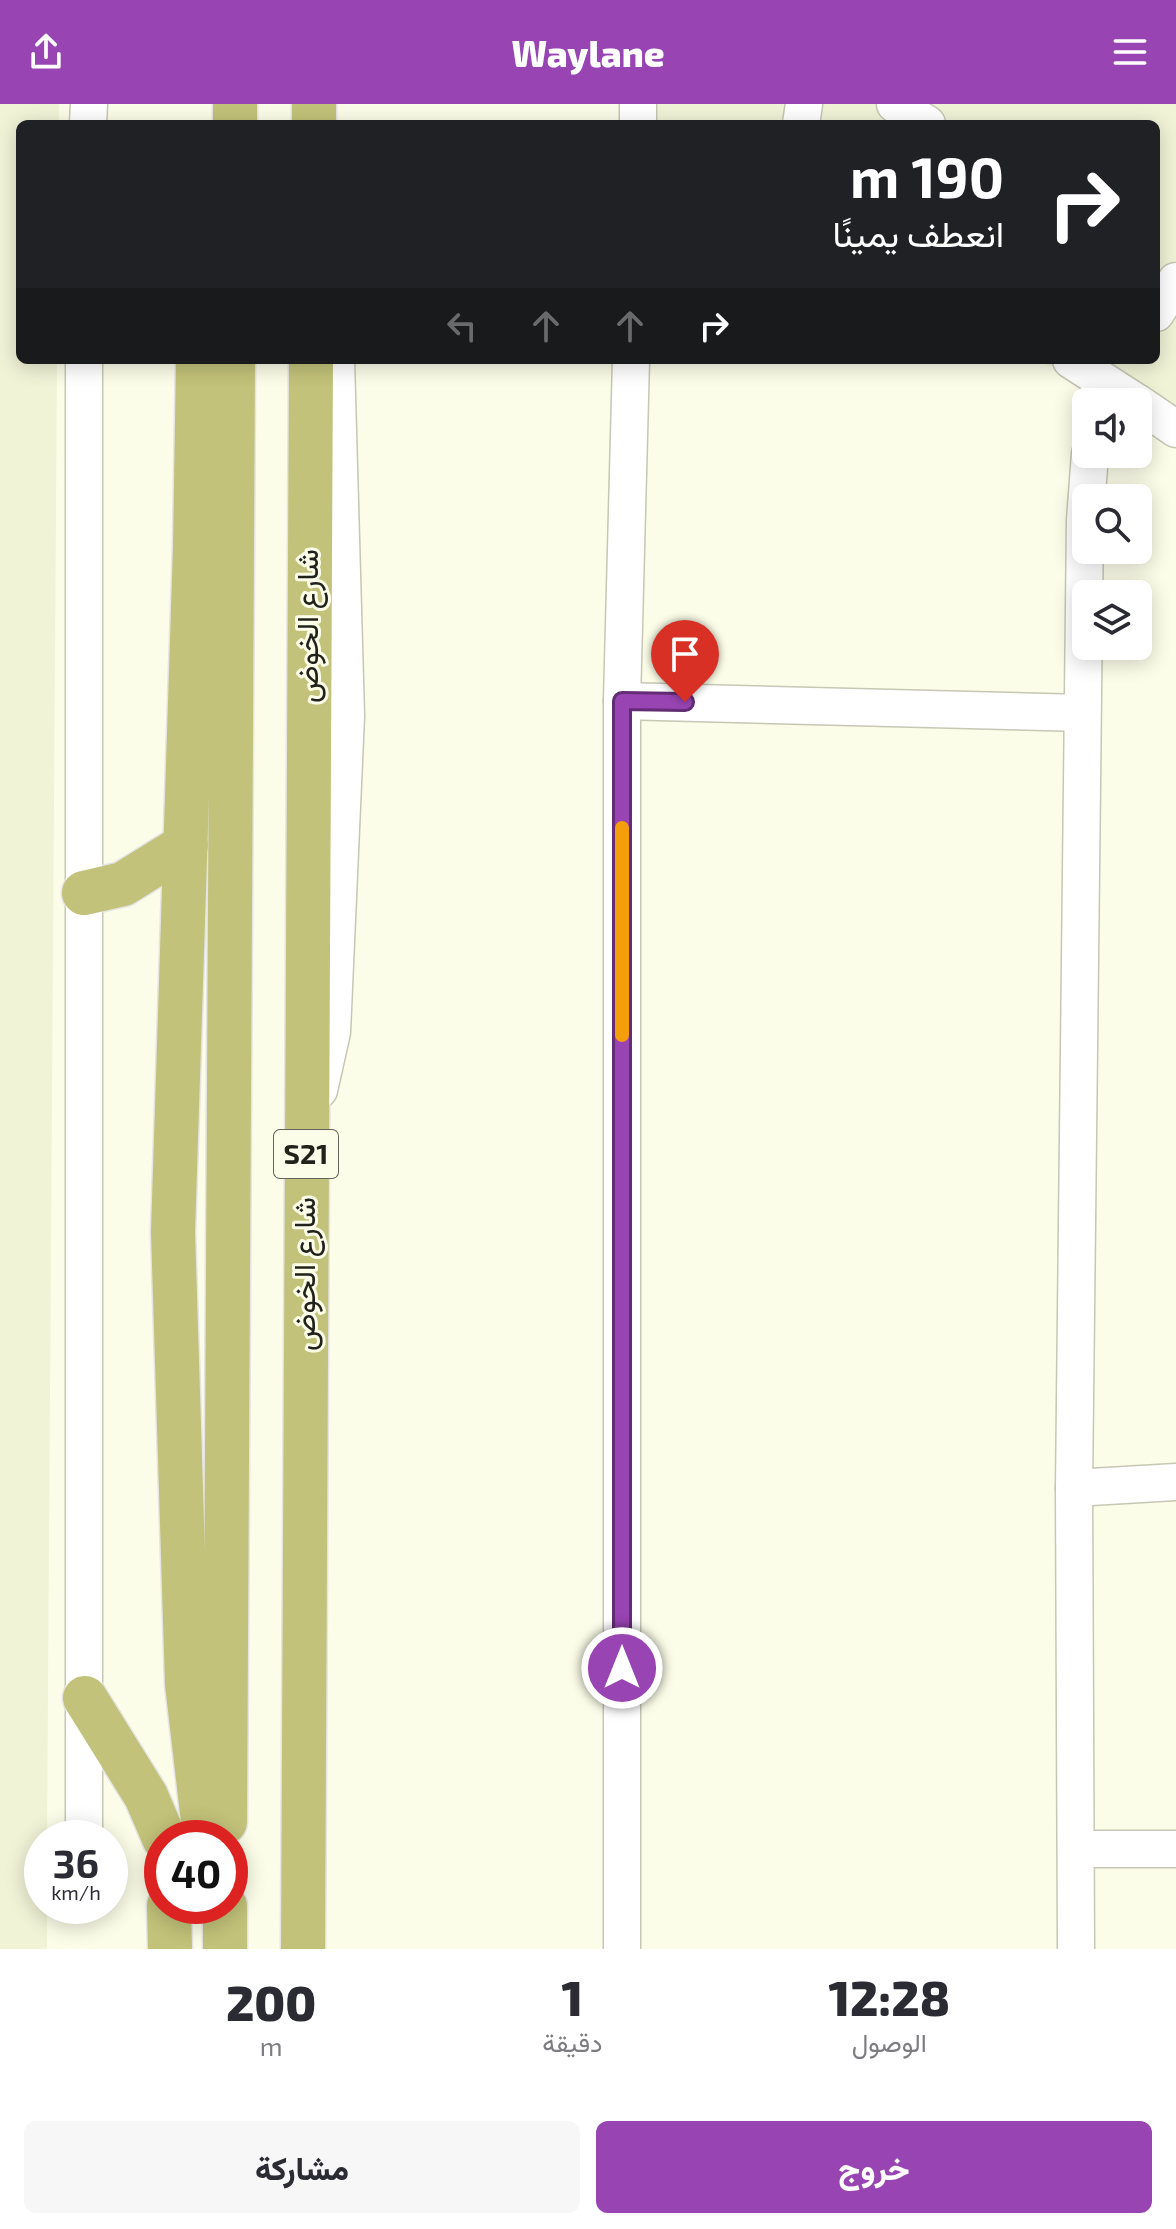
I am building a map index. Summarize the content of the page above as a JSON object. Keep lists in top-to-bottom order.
{
  "streets": {
    "main road": ["شارع الخوض", "S21"]
  },
  "page": {
    "header": "Waylane",
    "turn": ["190 m", "انعطف يمينًا"],
    "speed": "36 km/h",
    "limit": "40",
    "eta": [
      "12:28",
      "الوصول",
      "1",
      "دقيقة",
      "200",
      "m"
    ],
    "buttons": ["خروج", "مشاركة"]
  }
}
